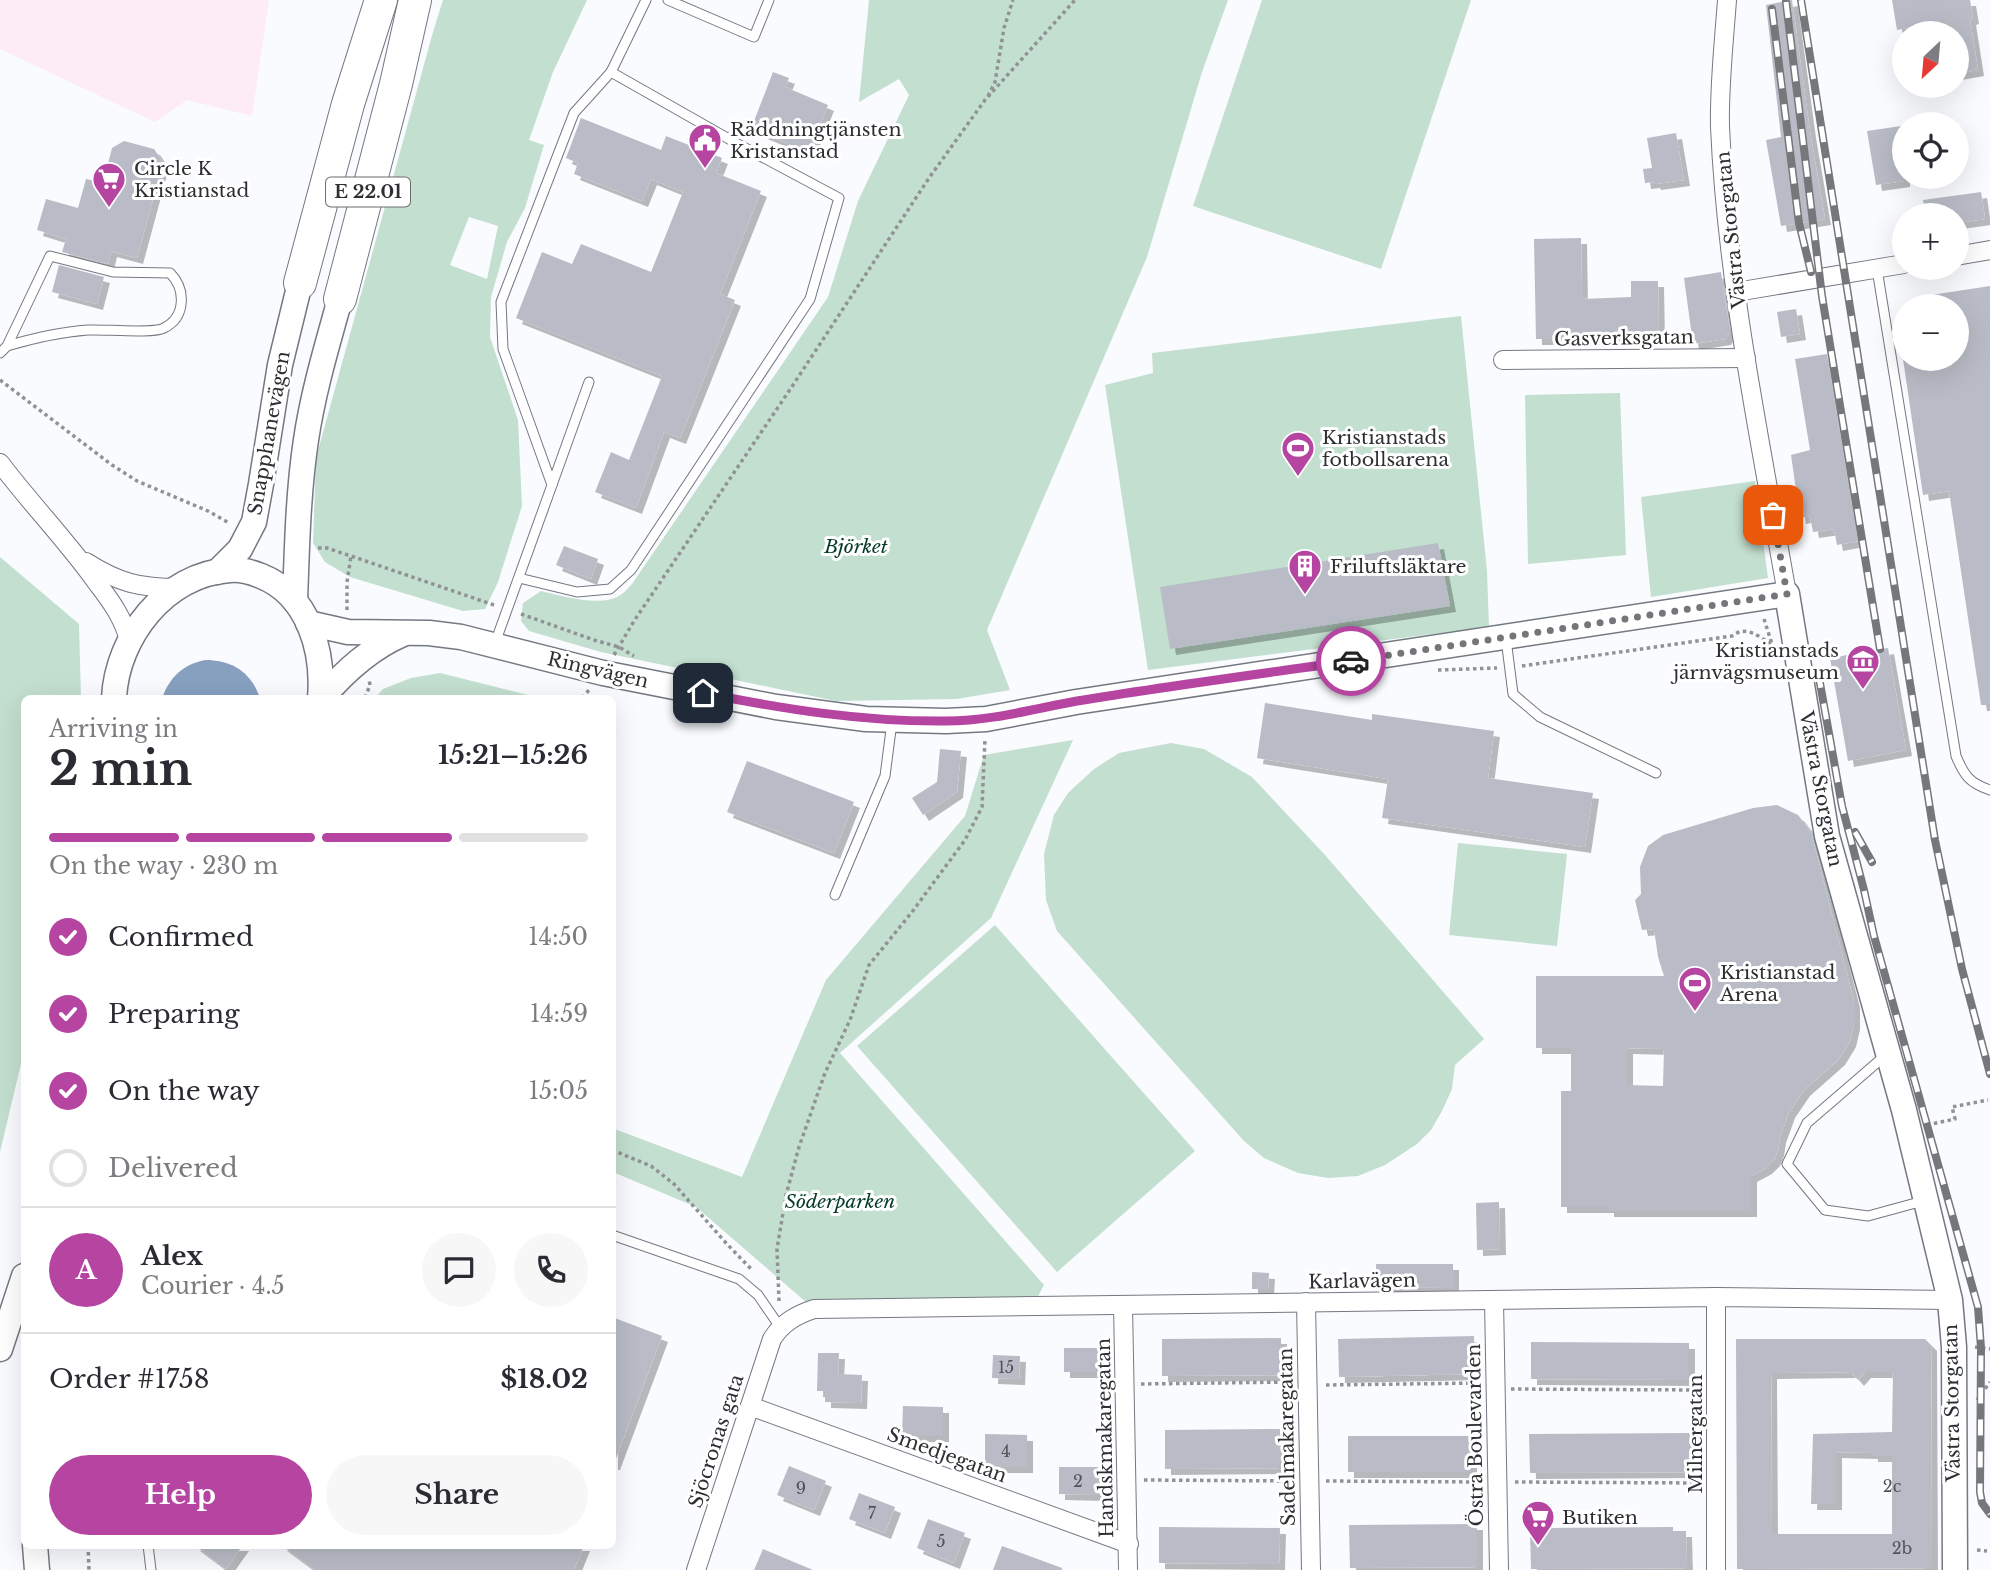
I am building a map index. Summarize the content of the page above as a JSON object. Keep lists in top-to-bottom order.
{
  "streets": {
    "highway": ["E 22.01"],
    "street": [
      "Västra Storgatan",
      "Gasverksgatan",
      "Snapphanevägen",
      "Ringvägen",
      "Karlavägen",
      "Milnergatan",
      "Östra Boulevarden",
      "Sadelmakaregatan",
      "Handskmakaregatan",
      "Sjöcronas gata",
      "Smedjegatan"
    ]
  },
  "crossings": [
    ["E 22.01", "Snapphanevägen"],
    ["Västra Storgatan", "Gasverksgatan"],
    ["Västra Storgatan", "Ringvägen"],
    ["Västra Storgatan", "Karlavägen"],
    ["Karlavägen", "Milnergatan"],
    ["Karlavägen", "Östra Boulevarden"],
    ["Karlavägen", "Sadelmakaregatan"],
    ["Karlavägen", "Handskmakaregatan"],
    ["Karlavägen", "Sjöcronas gata"],
    ["Handskmakaregatan", "Smedjegatan"],
    ["Sjöcronas gata", "Smedjegatan"]
  ],
  "parks": ["Björket", "Söderparken"],
  "places": {
    "public building": ["Räddningtjänsten Kristanstad"],
    "supermarket": ["Circle K Kristianstad", "Butiken"],
    "sports": ["Kristianstads fotbollsarena", "Kristianstad Arena"],
    "building": ["Friluftsläktare"],
    "museum": ["Kristianstads järnvägsmuseum"]
  },
  "house_numbers": [
    "15",
    "4",
    "2",
    "2c",
    "9",
    "7",
    "5",
    "2b"
  ],
  "north": "bottom left",
  "page": {
    "map_buttons": ["+", "−"],
    "heading": ["2 min", "Arriving in", "15:21–15:26"],
    "panel": [
      "Alex",
      "Courier · 4.5",
      "Order #1758",
      "$18.02"
    ],
    "bar": "On the way · 230 m",
    "list": [
      ["Confirmed", "14:50"],
      ["Preparing", "14:59"],
      ["On the way", "15:05"],
      "Delivered"
    ],
    "round": "A",
    "buttons": ["Help", "Share"]
  }
}
